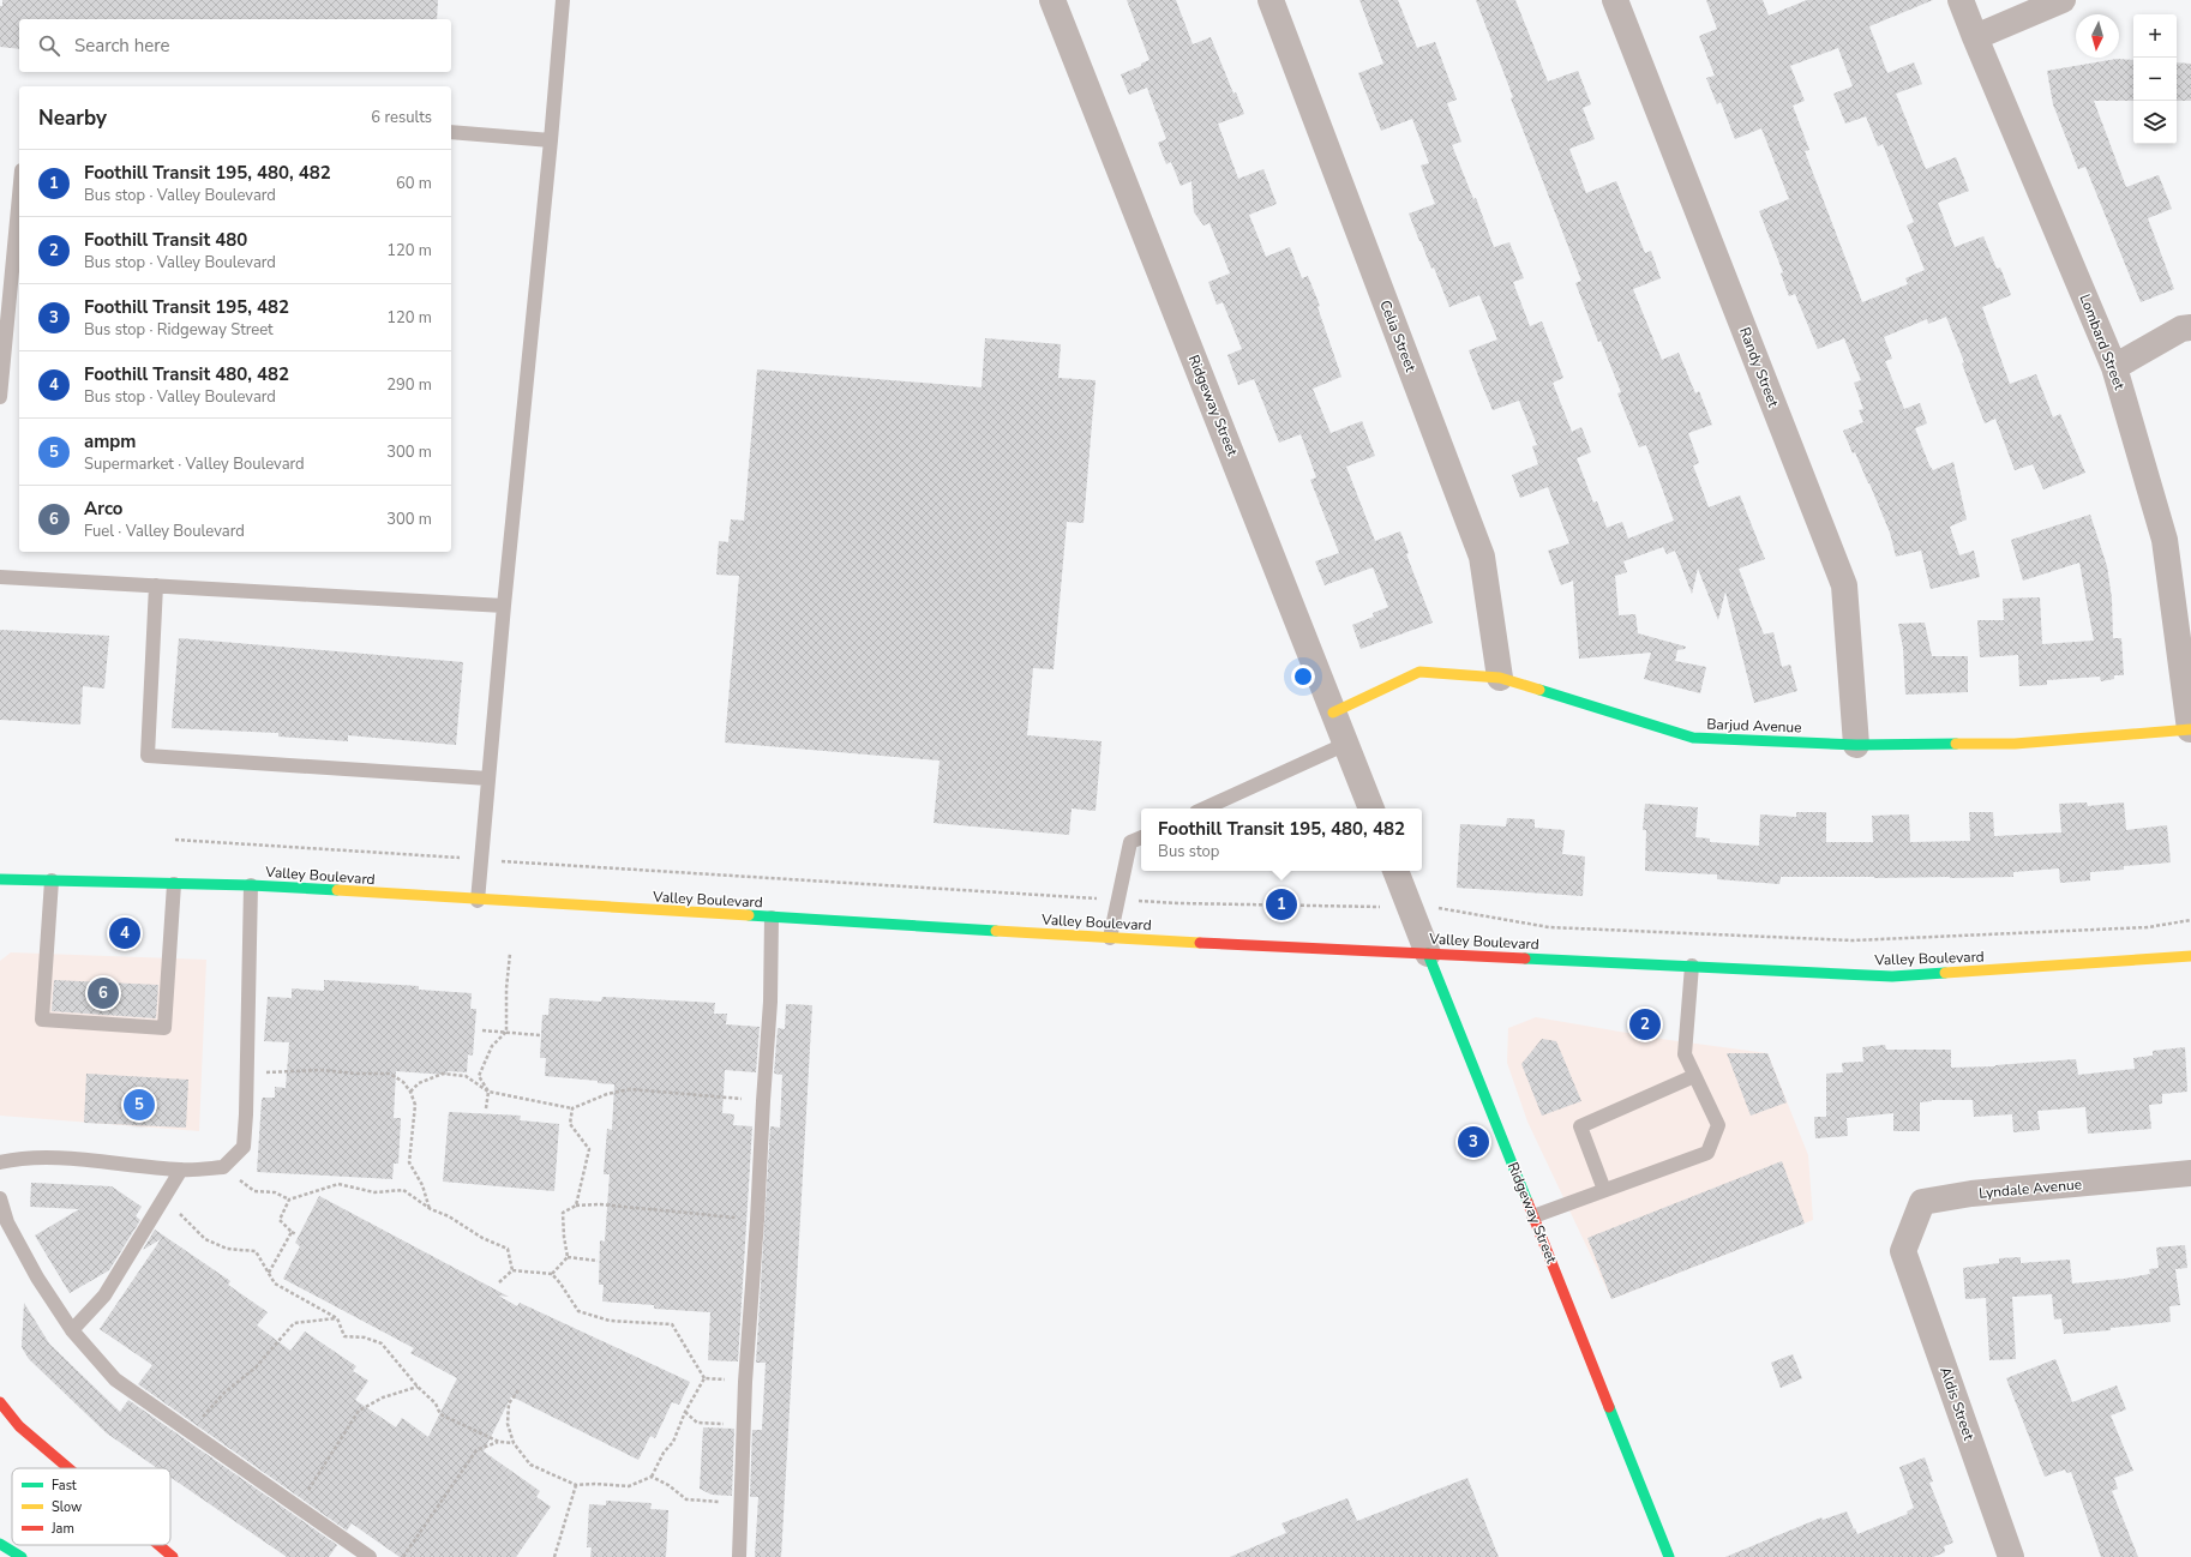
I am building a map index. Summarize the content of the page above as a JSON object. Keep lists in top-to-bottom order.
{
  "streets": {
    "main road": ["Ridgeway Street", "Barjud Avenue", "Valley Boulevard"],
    "street": [
      "Celia Street",
      "Lombard Street",
      "Randy Street",
      "Lyndale Avenue",
      "Aldis Street"
    ]
  },
  "crossings": [
    ["Celia Street", "Barjud Avenue"],
    ["Lombard Street", "Barjud Avenue"],
    ["Randy Street", "Barjud Avenue"],
    ["Ridgeway Street", "Barjud Avenue"],
    ["Ridgeway Street", "Valley Boulevard"],
    ["Lyndale Avenue", "Aldis Street"]
  ],
  "legend": ["Fast", "Slow", "Jam"],
  "north": "bottom",
  "page": {
    "map_buttons": ["+", "−"],
    "search": "Search here",
    "heading": ["Nearby", "6 results"],
    "list": [
      {
        "mark": "1",
        "name": "Foothill Transit 195, 480, 482",
        "note": "Bus stop · Valley Boulevard",
        "value": "60 m"
      },
      {
        "mark": "2",
        "name": "Foothill Transit 480",
        "note": "Bus stop · Valley Boulevard",
        "value": "120 m"
      },
      {
        "mark": "3",
        "name": "Foothill Transit 195, 482",
        "note": "Bus stop · Ridgeway Street",
        "value": "120 m"
      },
      {
        "mark": "4",
        "name": "Foothill Transit 480, 482",
        "note": "Bus stop · Valley Boulevard",
        "value": "290 m"
      },
      {
        "mark": "5",
        "name": "ampm",
        "note": "Supermarket · Valley Boulevard",
        "value": "300 m"
      },
      {
        "mark": "6",
        "name": "Arco",
        "note": "Fuel · Valley Boulevard",
        "value": "300 m"
      }
    ],
    "popup": ["Foothill Transit 195, 480, 482", "Bus stop"],
    "pins": [
      "1",
      "4",
      "6",
      "2",
      "5",
      "3"
    ]
  }
}
